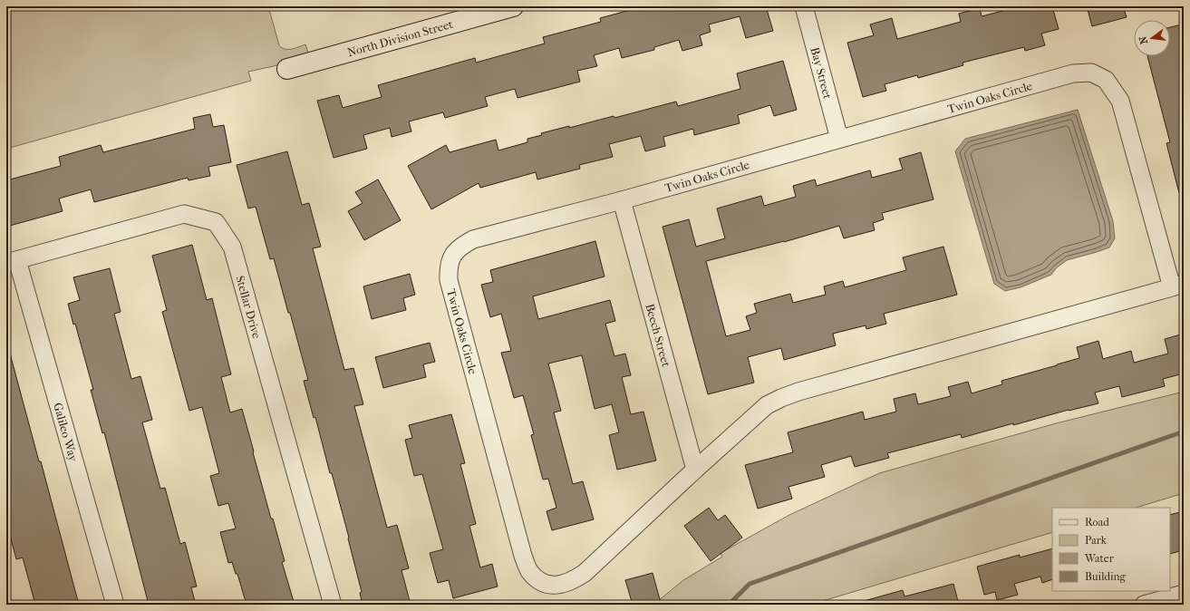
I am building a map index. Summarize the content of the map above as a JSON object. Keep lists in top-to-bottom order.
{
  "streets": {
    "street": [
      "North Division Street",
      "Bay Street",
      "Twin Oaks Circle",
      "Stellar Drive",
      "Beech Street",
      "Galileo Way"
    ]
  },
  "crossings": [
    ["Bay Street", "Twin Oaks Circle"],
    ["Twin Oaks Circle", "Beech Street"],
    ["Stellar Drive", "Galileo Way"]
  ],
  "legend": [
    "Road",
    "Park",
    "Water",
    "Building"
  ],
  "north": "left"
}
